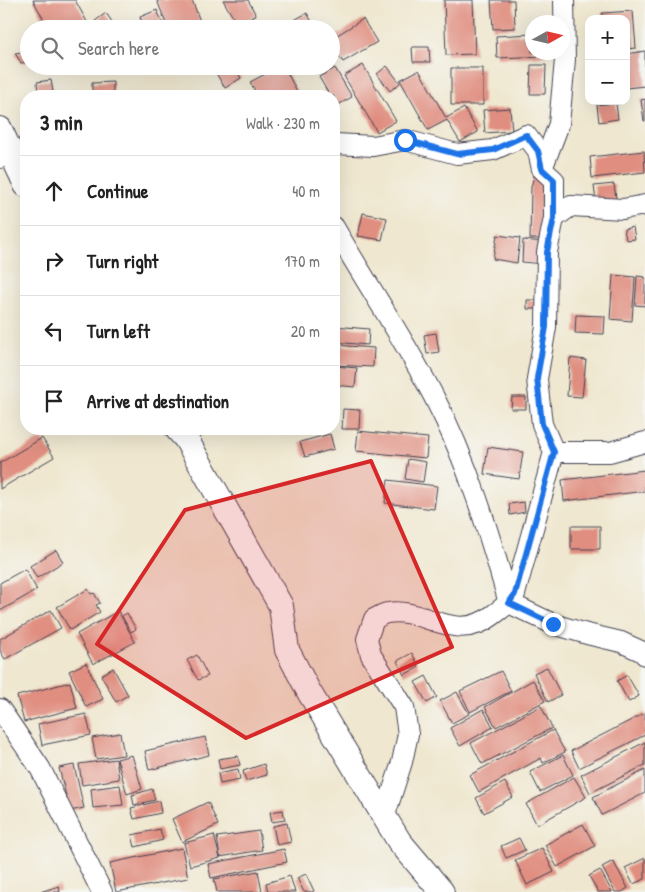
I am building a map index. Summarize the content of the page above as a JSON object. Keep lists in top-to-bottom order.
{
  "north": "right",
  "page": {
    "map_buttons": ["+", "−"],
    "search": "Search here",
    "heading": ["3 min", "Walk · 230 m"],
    "list": [
      ["Continue", "40 m"],
      ["Turn right", "170 m"],
      ["Turn left", "20 m"],
      "Arrive at destination"
    ]
  }
}
